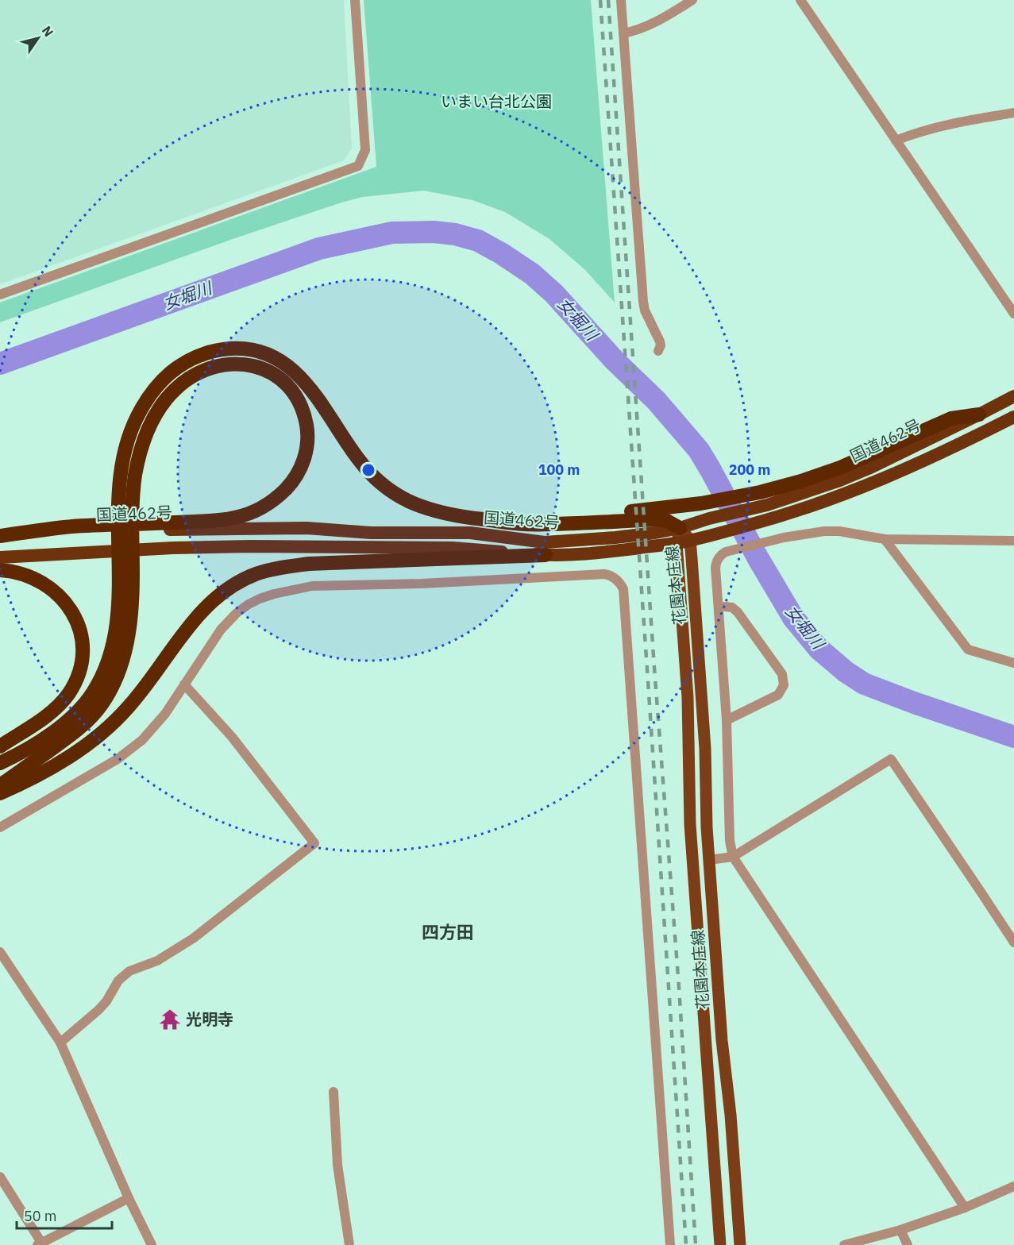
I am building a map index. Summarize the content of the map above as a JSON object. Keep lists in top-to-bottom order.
{
  "streets": {
    "highway": ["国道462号"],
    "main road": ["花園本庄線"]
  },
  "crossings": [
    ["国道462号", "花園本庄線"]
  ],
  "districts": ["四方田"],
  "water": ["女堀川"],
  "parks": ["いまい台北公園"],
  "places": {
    "temple": ["光明寺"]
  },
  "scale_bar": "50 m",
  "north": "top right",
  "rings": ["100 m", "200 m"]
}
